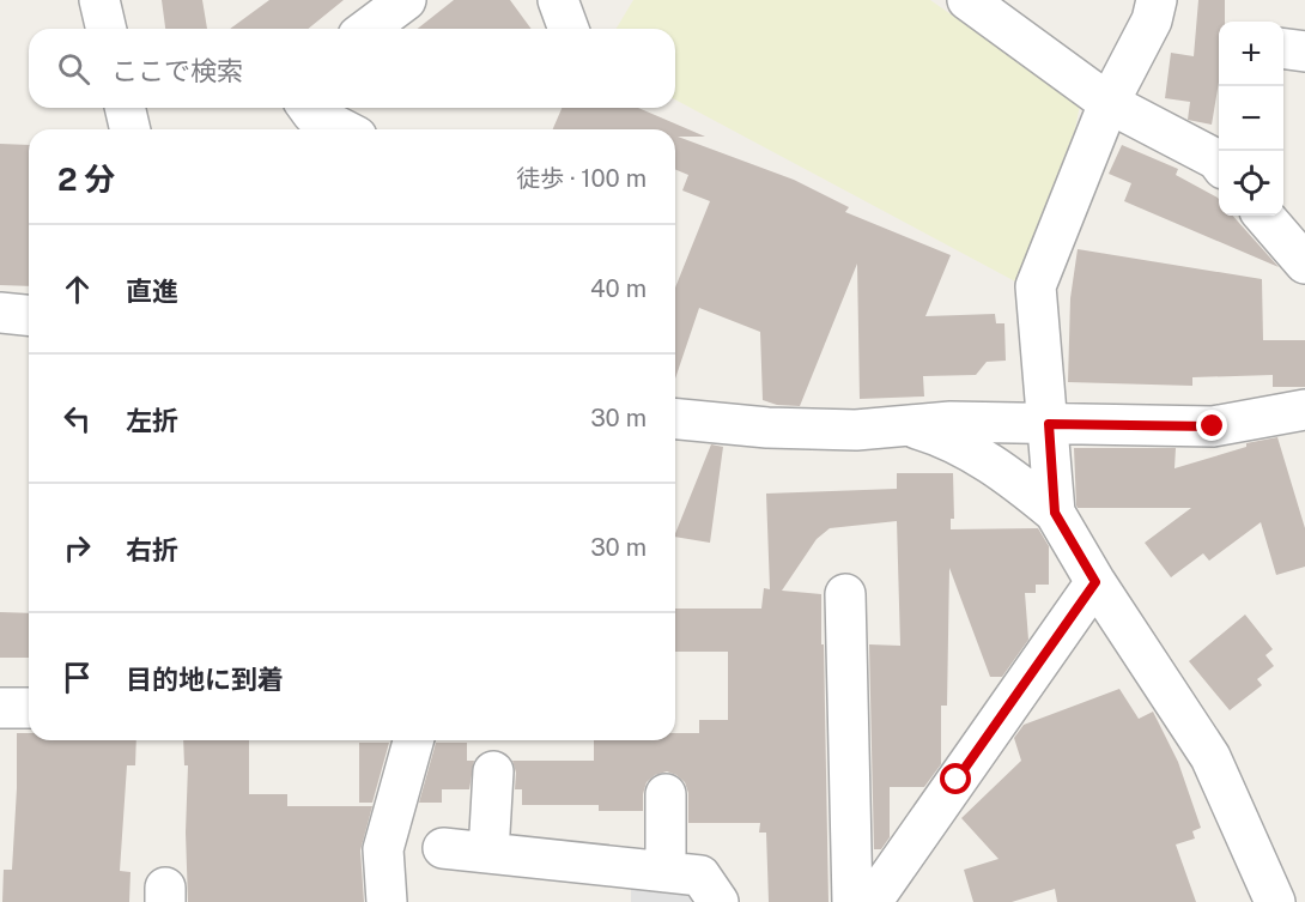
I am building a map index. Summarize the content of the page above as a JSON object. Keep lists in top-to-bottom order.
{
  "page": {
    "map_buttons": ["+", "−"],
    "search": "ここで検索",
    "heading": ["2 分", "徒歩 · 100 m"],
    "list": [
      ["直進", "40 m"],
      ["左折", "30 m"],
      ["右折", "30 m"],
      "目的地に到着"
    ]
  }
}
